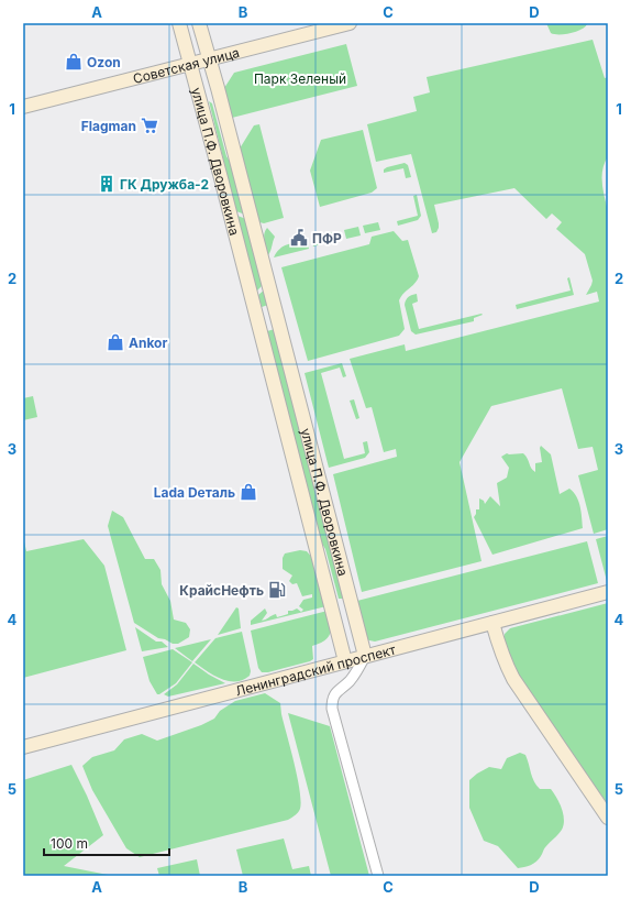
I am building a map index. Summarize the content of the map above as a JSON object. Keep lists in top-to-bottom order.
{
  "streets": {
    "street": ["Советская улица", "улица П.Ф. Дворовкина", "Ленинградский проспект"]
  },
  "crossings": [
    ["Советская улица", "улица П.Ф. Дворовкина"],
    ["улица П.Ф. Дворовкина", "Ленинградский проспект"]
  ],
  "parks": ["Парк Зеленый"],
  "places": {
    "shop": ["Ozon", "Ankor", "Lada Dеталь"],
    "supermarket": ["Flagman"],
    "building": ["ГК Дружба-2"],
    "public building": ["ПФР"],
    "fuel station": ["КрайсНефть"]
  },
  "scale_bar": "100 m",
  "grid": {
    "columns": [
      "A",
      "B",
      "C",
      "D"
    ],
    "rows": [
      "1",
      "2",
      "3",
      "4",
      "5"
    ]
  }
}
